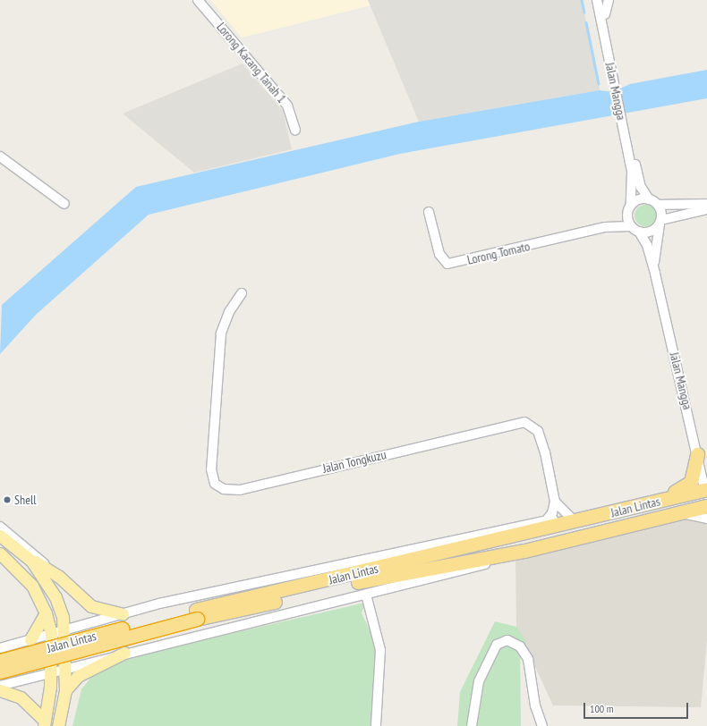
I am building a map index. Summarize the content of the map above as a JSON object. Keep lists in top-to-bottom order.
{
  "streets": {
    "highway": ["Jalan Lintas"],
    "street": [
      "Lorong Kacang Tanah 1",
      "Jalan Mangga",
      "Lorong Tomato",
      "Jalan Tongkuzu"
    ]
  },
  "crossings": [
    ["Jalan Mangga", "Lorong Tomato"],
    ["Jalan Mangga", "Jalan Lintas"]
  ],
  "places": ["Shell"],
  "scale_bar": "100 m"
}
